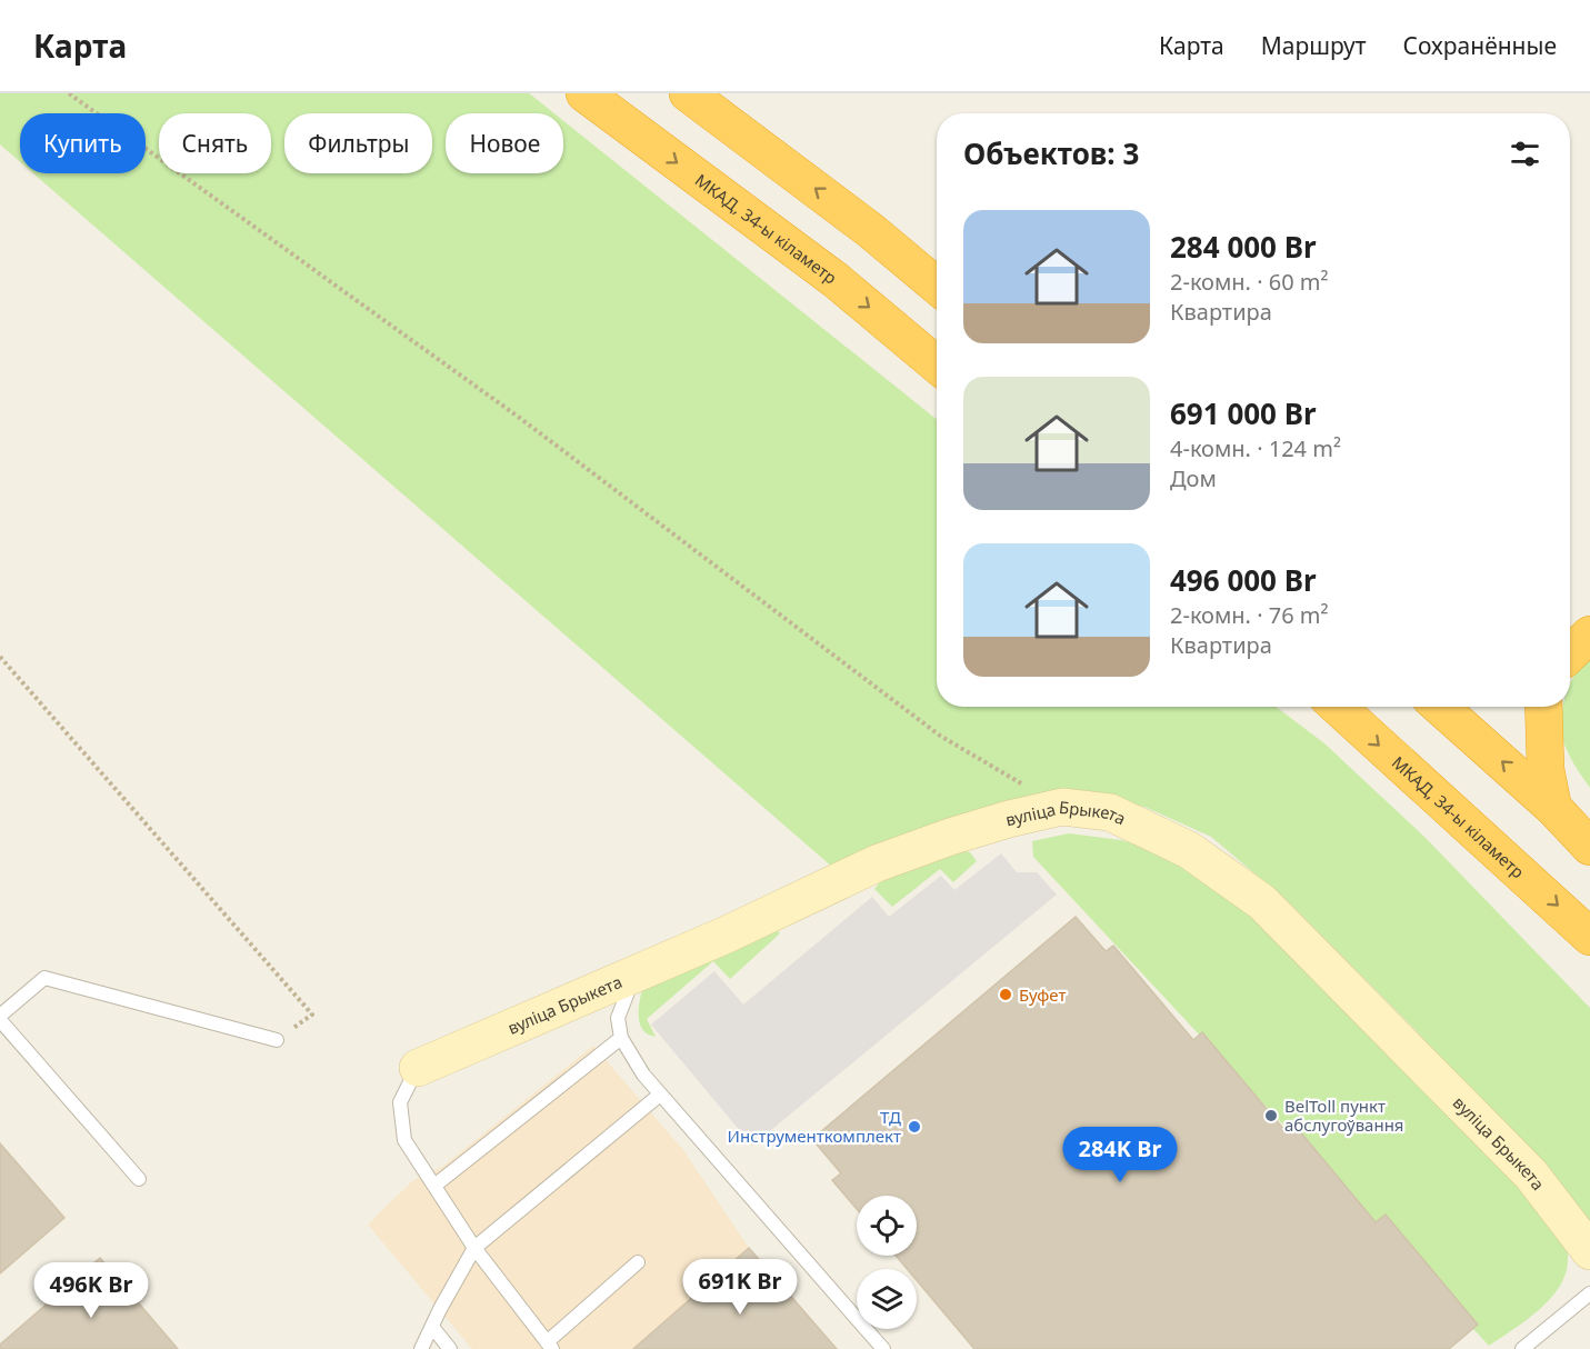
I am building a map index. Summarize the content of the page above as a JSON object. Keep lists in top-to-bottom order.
{
  "streets": {
    "highway": ["МКАД, 34-ы кіламетр"],
    "street": ["вуліца Брыкета"]
  },
  "places": ["Буфет", "BelToll пункт абслугоўвання", "ТД Инструменткомплект"],
  "page": {
    "header": "Карта",
    "nav": ["Карта", "Маршрут", "Сохранённые"],
    "chip": [
      "Купить",
      "Снять",
      "Фильтры",
      "Новое"
    ],
    "heading": "Объектов: 3",
    "list": [
      {
        "name": "284 000 Br",
        "note": "2-комн. · 60 m² · Квартира"
      },
      {
        "name": "691 000 Br",
        "note": "4-комн. · 124 m² · Дом"
      },
      {
        "name": "496 000 Br",
        "note": "2-комн. · 76 m² · Квартира"
      }
    ],
    "price": ["284K Br", "691K Br", "496K Br"]
  }
}
